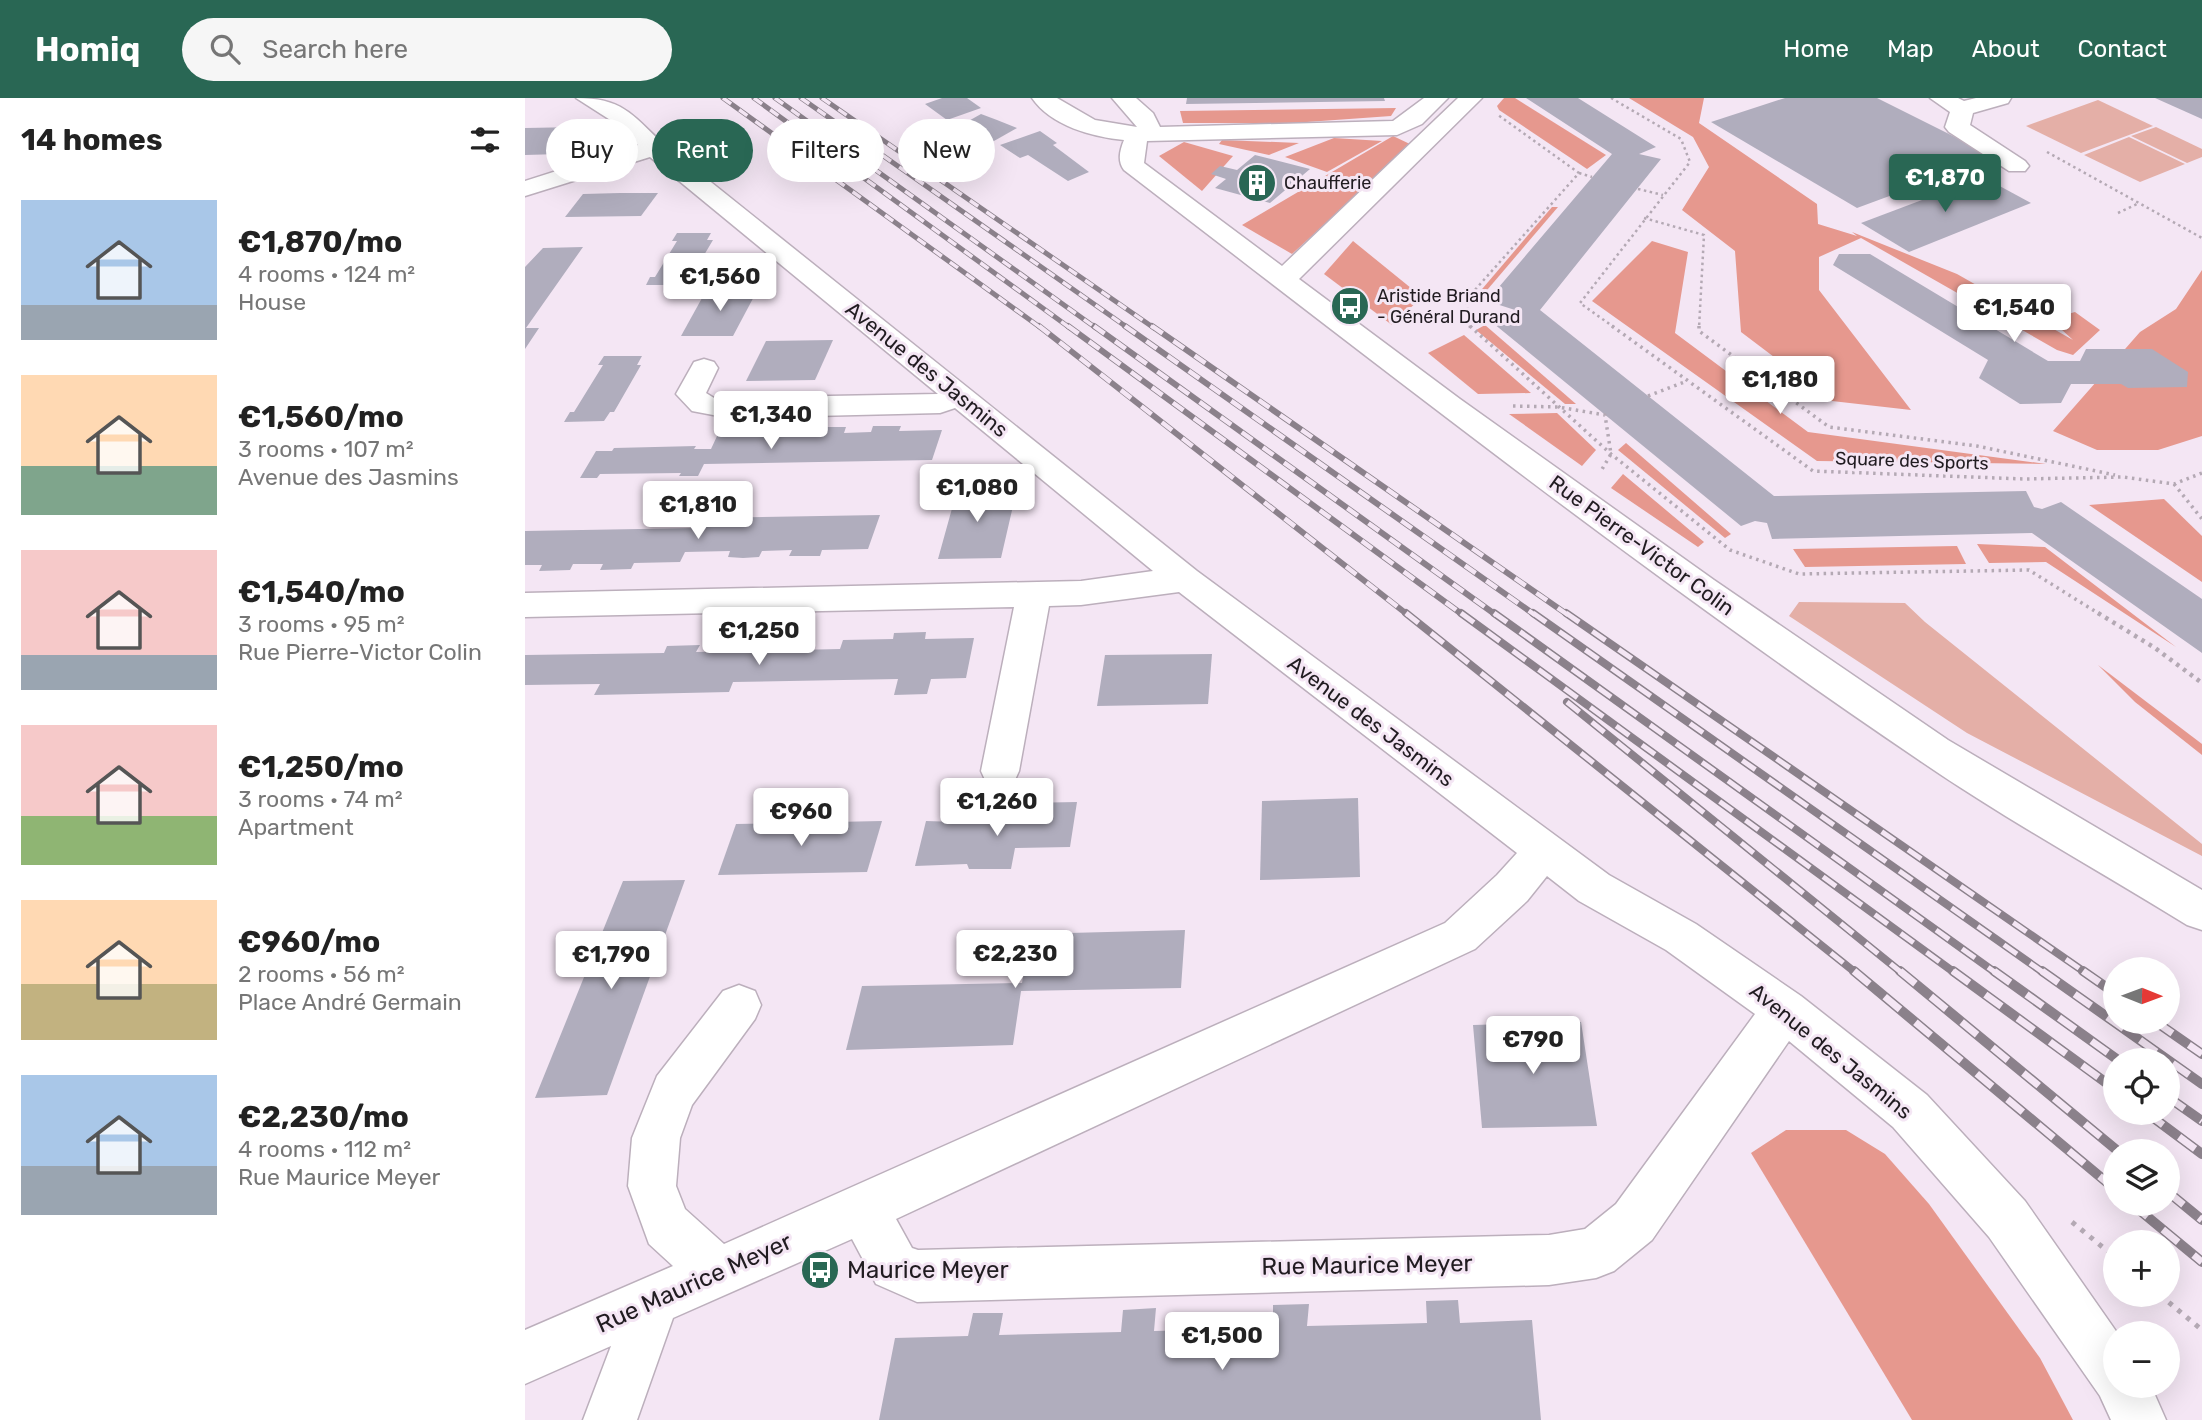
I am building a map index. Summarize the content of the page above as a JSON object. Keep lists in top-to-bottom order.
{
  "streets": {
    "street": ["Avenue des Jasmins", "Rue Pierre-Victor Colin", "Rue Maurice Meyer"],
    "path": ["Square des Sports"]
  },
  "crossings": [
    ["Avenue des Jasmins", "Rue Maurice Meyer"]
  ],
  "places": {
    "building": ["Chaufferie"],
    "bus stop": ["Aristide Briand - Général Durand", "Maurice Meyer"]
  },
  "north": "right",
  "page": {
    "header": "Homiq",
    "search": "Search here",
    "nav": [
      "Home",
      "Map",
      "About",
      "Contact"
    ],
    "heading": "14 homes",
    "chip": [
      "Buy",
      "Rent",
      "Filters",
      "New"
    ],
    "price": [
      "€1,870",
      "€1,560",
      "€1,540",
      "€1,180",
      "€1,340",
      "€1,080",
      "€1,810",
      "€1,250",
      "€1,260",
      "€960",
      "€2,230",
      "€1,790",
      "€790",
      "€1,500"
    ],
    "list": [
      {
        "name": "€1,870/mo",
        "note": "4 rooms · 124 m² · House"
      },
      {
        "name": "€1,560/mo",
        "note": "3 rooms · 107 m² · Avenue des Jasmins"
      },
      {
        "name": "€1,540/mo",
        "note": "3 rooms · 95 m² · Rue Pierre-Victor Colin"
      },
      {
        "name": "€1,250/mo",
        "note": "3 rooms · 74 m² · Apartment"
      },
      {
        "name": "€960/mo",
        "note": "2 rooms · 56 m² · Place André Germain"
      },
      {
        "name": "€2,230/mo",
        "note": "4 rooms · 112 m² · Rue Maurice Meyer"
      }
    ],
    "map_buttons": ["+", "−"]
  }
}
